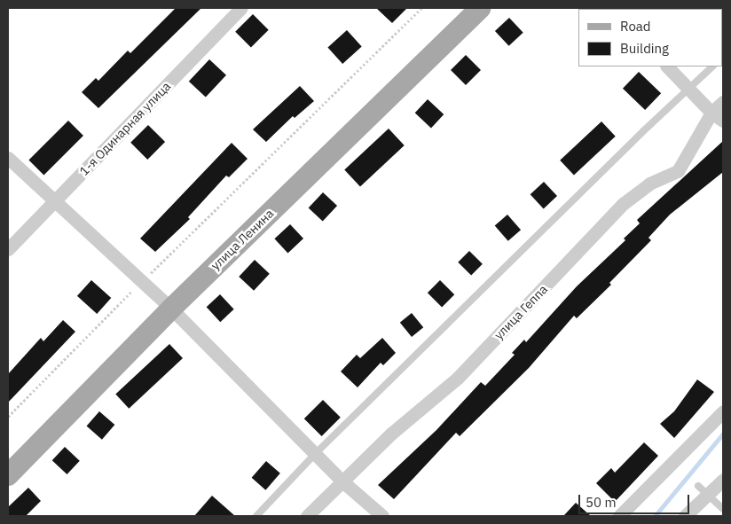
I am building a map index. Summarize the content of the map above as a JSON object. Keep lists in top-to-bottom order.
{
  "streets": {
    "main road": ["улица Ленина"],
    "street": ["1-я Одинарная улица", "улица Геппа"]
  },
  "legend": ["Road", "Building"],
  "scale_bar": "50 m"
}
